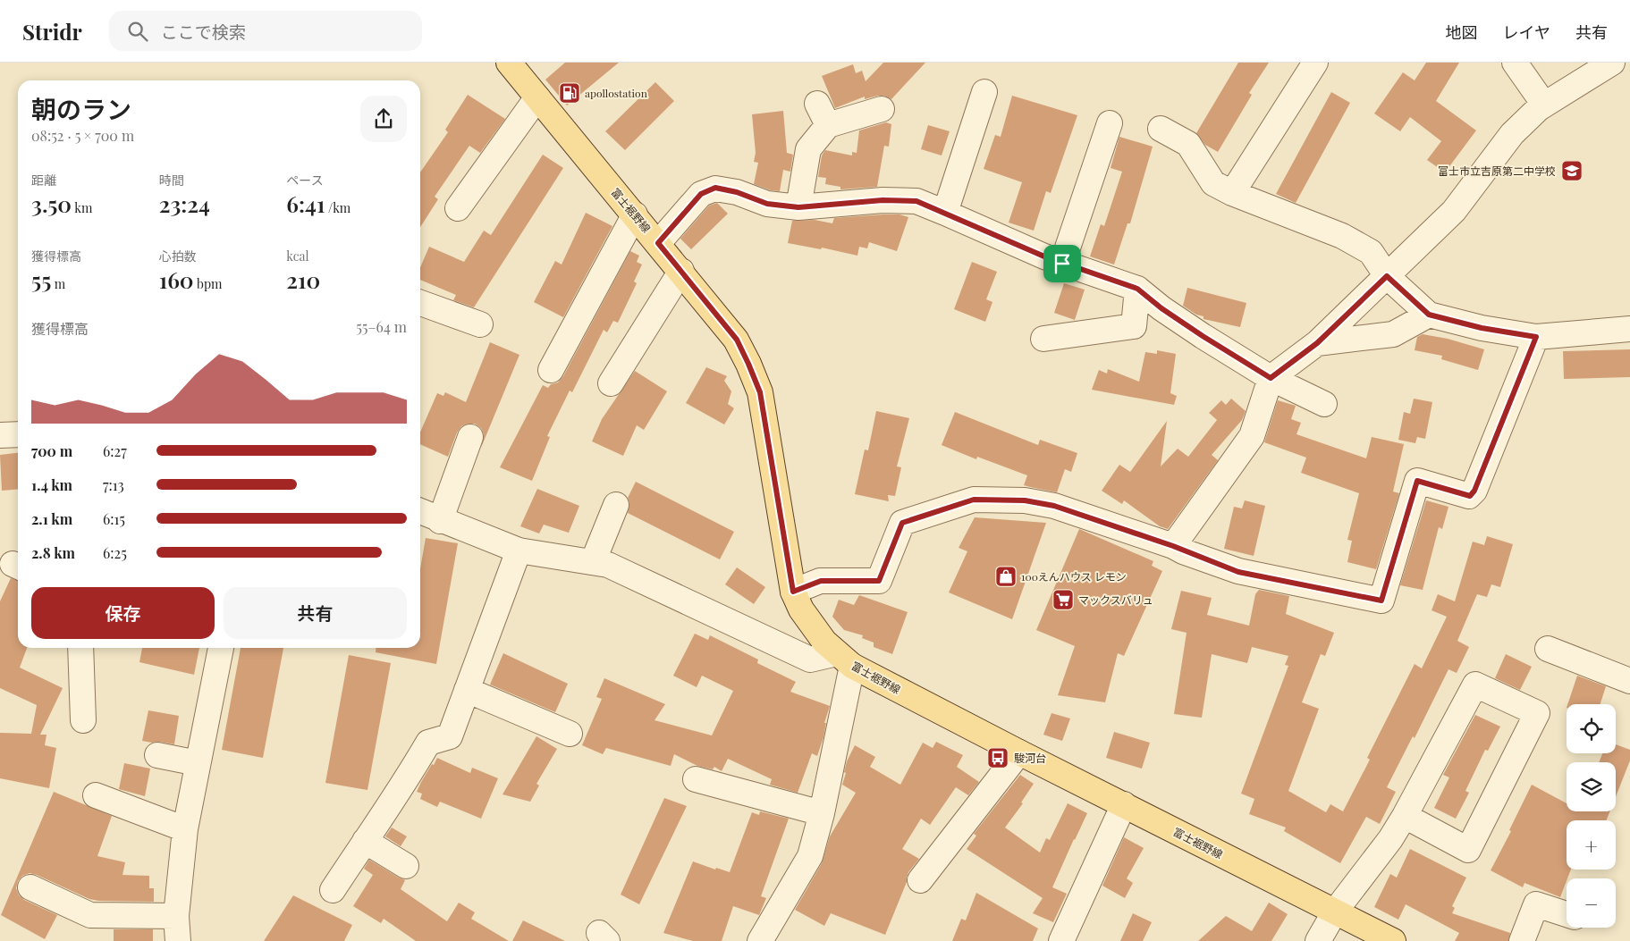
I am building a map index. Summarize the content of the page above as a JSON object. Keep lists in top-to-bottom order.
{
  "streets": {
    "main road": ["富士裾野線"]
  },
  "places": {
    "fuel station": ["apollostation"],
    "school or university": ["富士市立吉原第二中学校"],
    "shop": ["100えんハウス レモン"],
    "supermarket": ["マックスバリュ"],
    "bus stop": ["駿河台"]
  },
  "page": {
    "header": "Stridr",
    "search": "ここで検索",
    "nav": ["地図", "レイヤ", "共有"],
    "heading": ["朝のラン", "08:52 · 5 × 700 m"],
    "stats": [
      ["距離", "3.50 km"],
      ["時間", "23:24"],
      ["ペース", "6:41 /km"],
      ["獲得標高", "55 m"],
      ["心拍数", "160 bpm"],
      ["kcal", "210"]
    ],
    "chart": ["獲得標高", "55–64 m"],
    "list": [
      {
        "name": "700 m",
        "note": "6:27"
      },
      {
        "name": "1.4 km",
        "note": "7:13"
      },
      {
        "name": "2.1 km",
        "note": "6:15"
      },
      {
        "name": "2.8 km",
        "note": "6:25"
      }
    ],
    "buttons": ["保存", "共有"],
    "map_buttons": ["+", "−"]
  }
}
